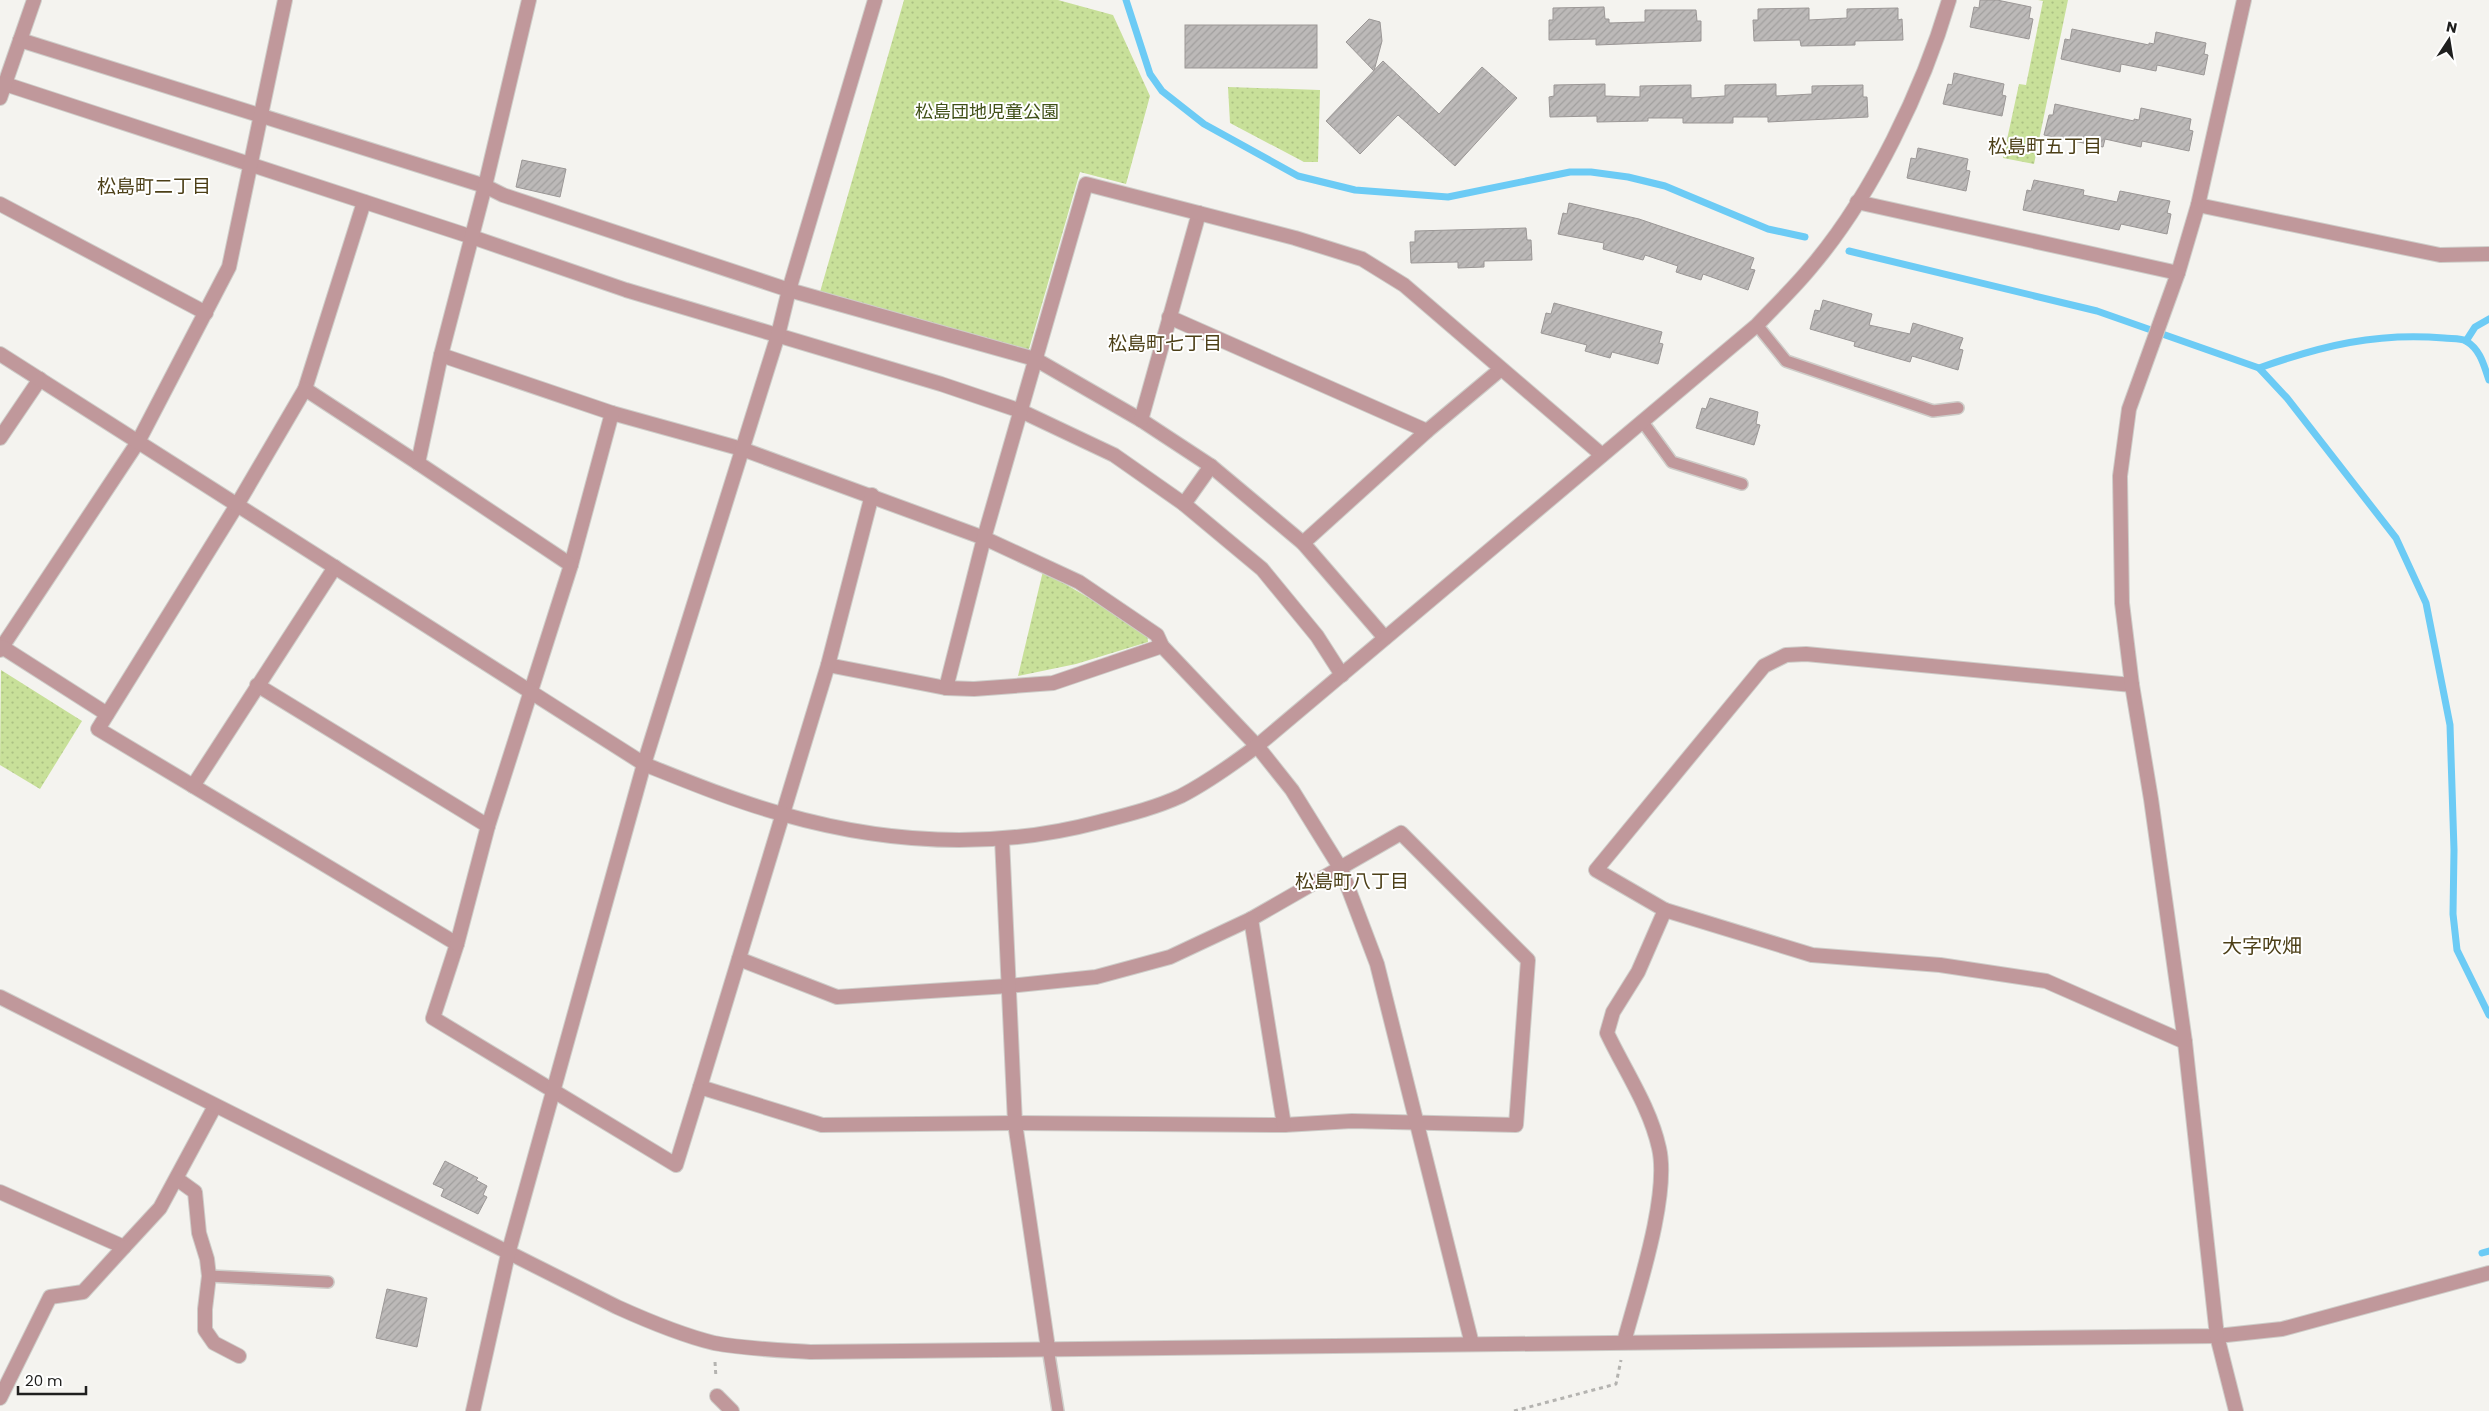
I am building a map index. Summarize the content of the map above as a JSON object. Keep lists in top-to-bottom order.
{
  "districts": [
    "松島町五丁目",
    "松島町二丁目",
    "松島町七丁目",
    "松島町八丁目",
    "大字吹畑"
  ],
  "parks": ["松島団地児童公園"],
  "scale_bar": "20 m",
  "north": "top"
}
